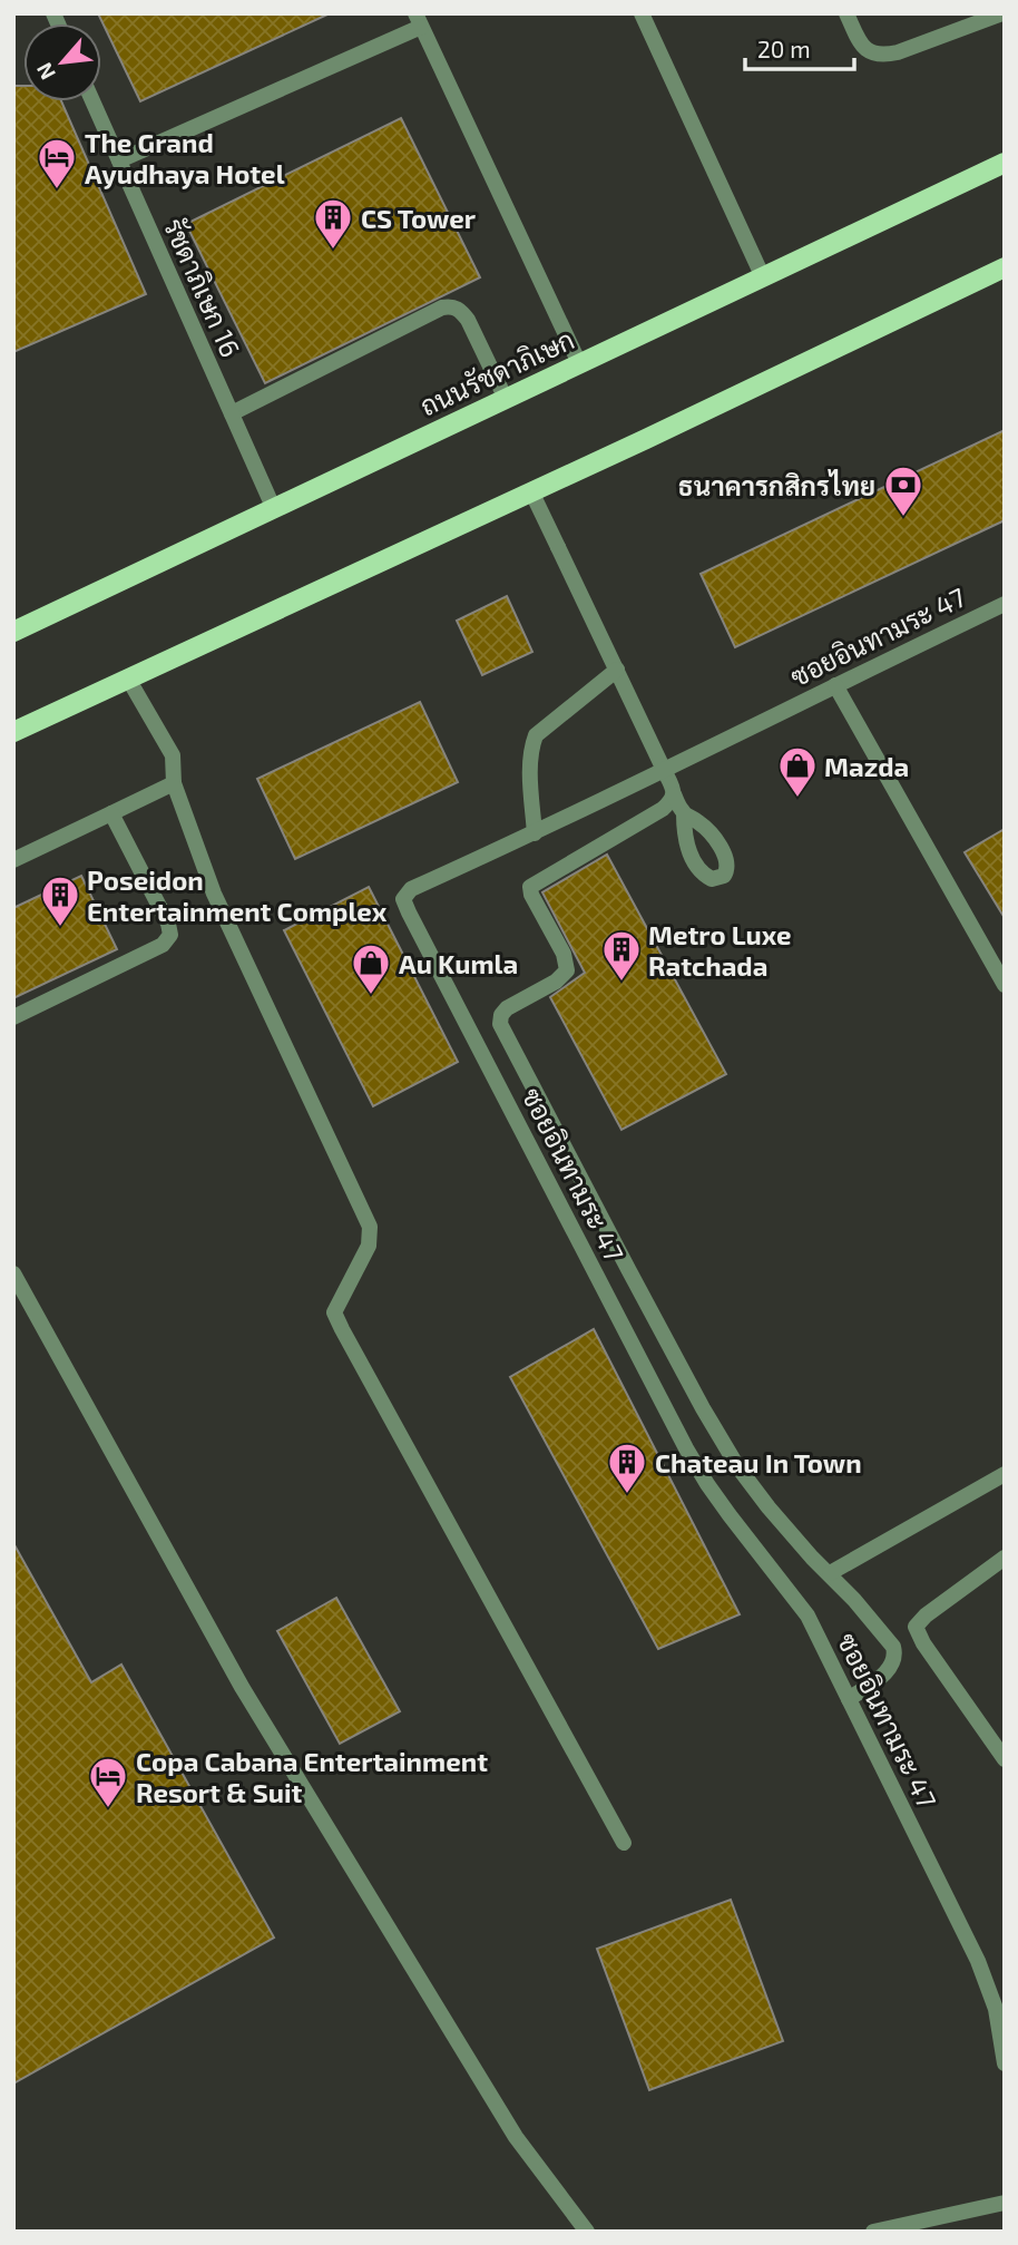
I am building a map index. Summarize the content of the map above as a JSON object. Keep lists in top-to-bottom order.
{
  "streets": {
    "main road": ["ถนนรัชดาภิเษก"],
    "street": ["รัชดาภิเษก 16", "ซอยอินทามระ 47"]
  },
  "crossings": [
    ["รัชดาภิเษก 16", "ถนนรัชดาภิเษก"]
  ],
  "places": {
    "hotel": ["The Grand Ayudhaya Hotel", "Copa Cabana Entertainment Resort & Suit"],
    "building": [
      "CS Tower",
      "Poseidon Entertainment Complex",
      "Metro Luxe Ratchada",
      "Chateau In Town"
    ],
    "bank": ["ธนาคารกสิกรไทย"],
    "shop": ["Mazda", "Au Kumla"]
  },
  "scale_bar": "20 m",
  "north": "bottom left"
}
